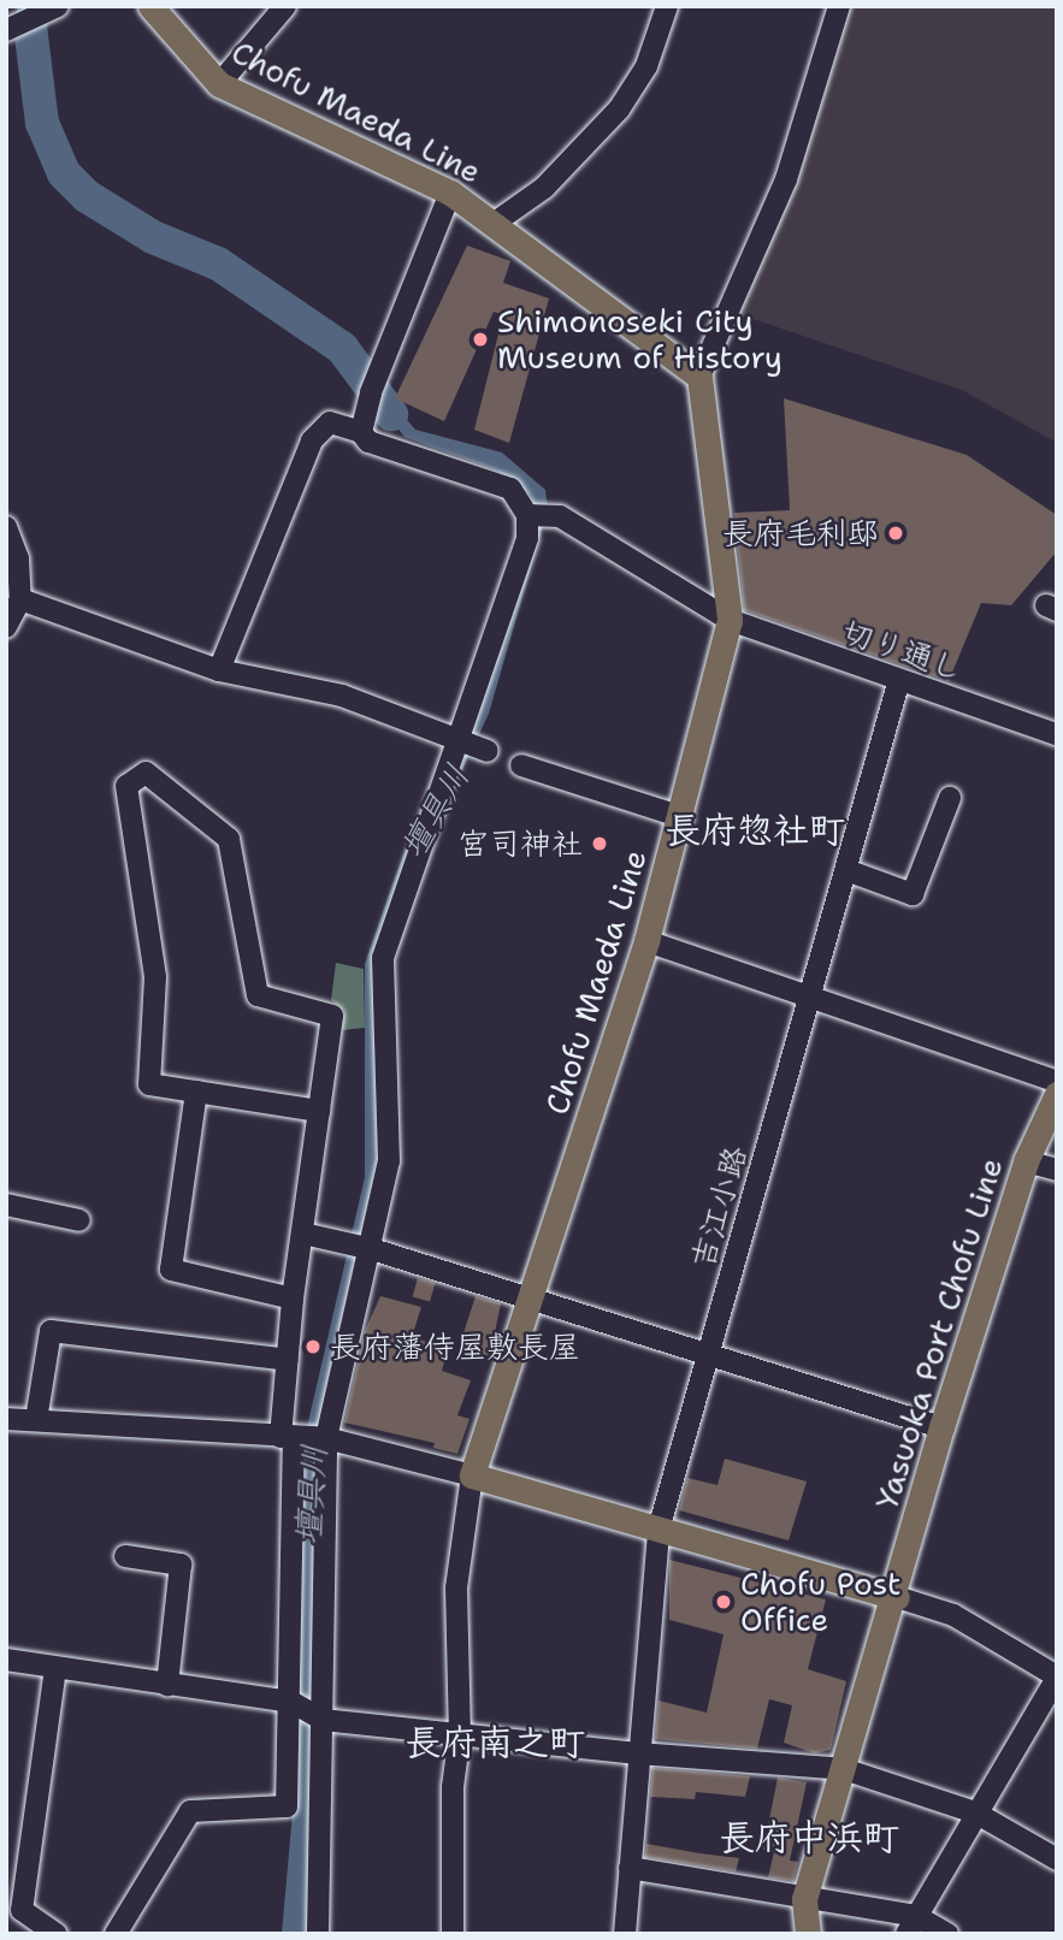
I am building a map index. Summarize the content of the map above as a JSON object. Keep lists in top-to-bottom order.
{
  "streets": {
    "main road": ["Chofu Maeda Line", "Yasuoka Port Chofu Line"],
    "street": ["切り通し", "吉江小路"]
  },
  "crossings": [
    ["Chofu Maeda Line", "切り通し"],
    ["切り通し", "吉江小路"]
  ],
  "districts": ["長府惣社町", "長府南之町", "長府中浜町"],
  "water": ["壇具川"],
  "places": [
    "Shimonoseki City Museum of History",
    "長府毛利邸",
    "宮司神社",
    "長府藩侍屋敷長屋",
    "Chofu Post Office"
  ]
}
